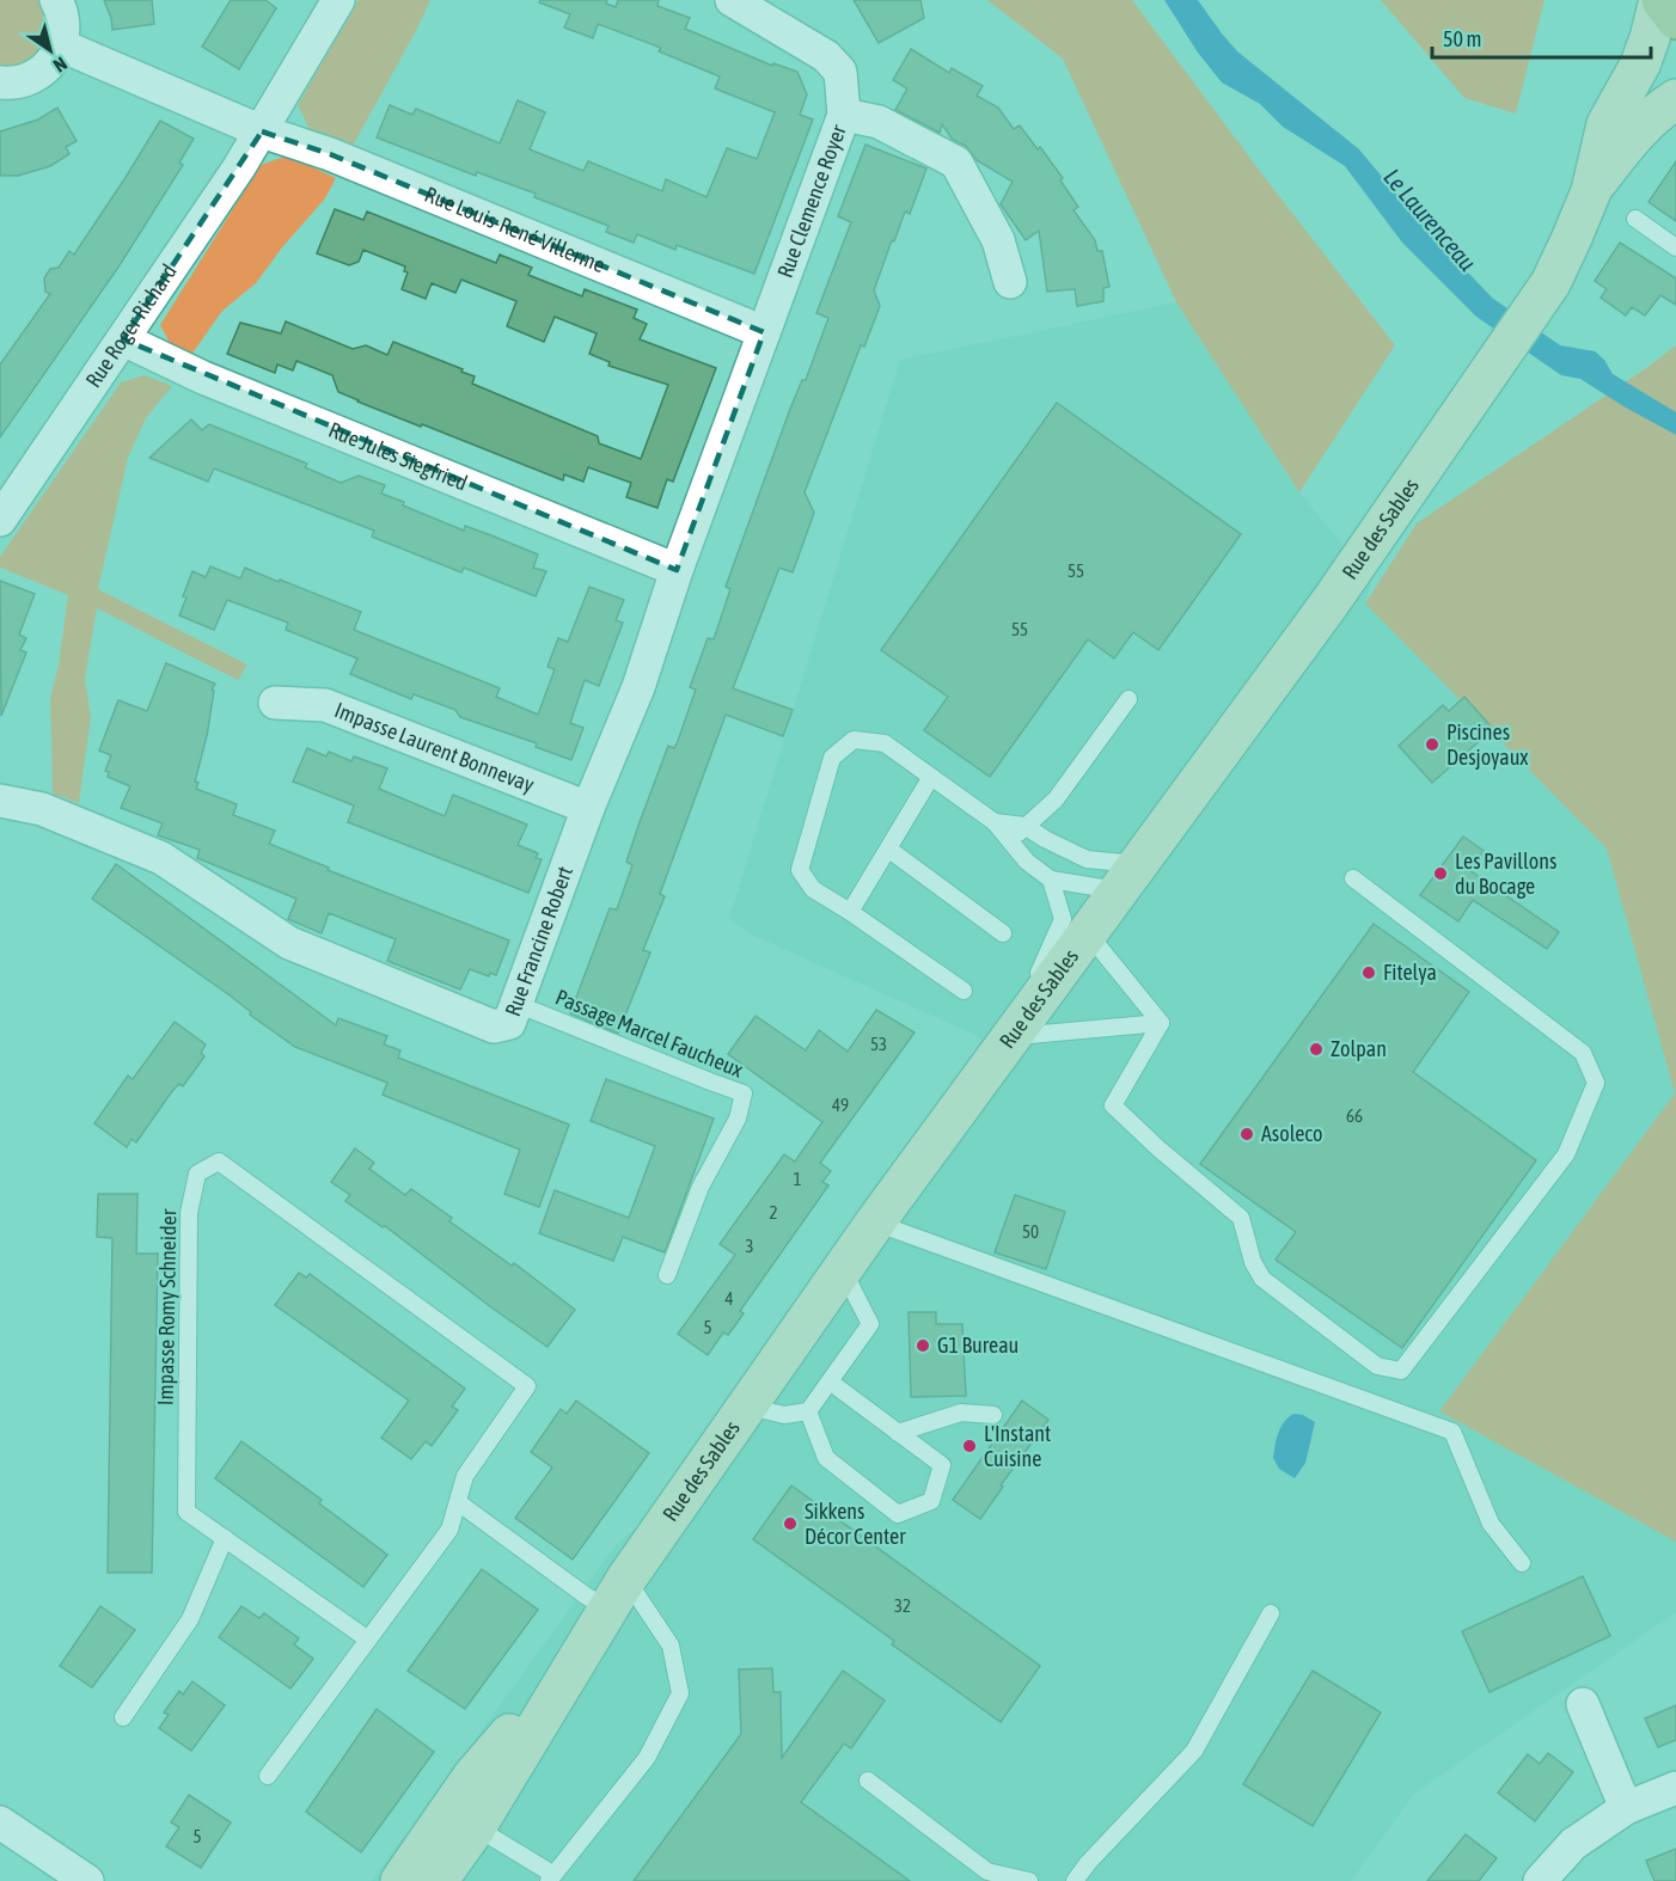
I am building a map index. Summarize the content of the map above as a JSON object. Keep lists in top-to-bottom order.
{
  "streets": {
    "main road": ["Rue des Sables"],
    "street": [
      "Rue Clemence Royer",
      "Rue Louis-René Villerme",
      "Rue Roger Richard",
      "Rue Jules Siegfried",
      "Impasse Laurent Bonnevay",
      "Rue Francine Robert"
    ],
    "lane": ["Passage Marcel Faucheux", "Impasse Romy Schneider"]
  },
  "crossings": [
    ["Rue Clemence Royer", "Rue Louis-René Villerme"],
    ["Rue Clemence Royer", "Rue Francine Robert"],
    ["Rue Louis-René Villerme", "Rue Roger Richard"],
    ["Rue Louis-René Villerme", "Rue Francine Robert"],
    ["Rue Roger Richard", "Rue Jules Siegfried"],
    ["Rue Jules Siegfried", "Rue Francine Robert"],
    ["Impasse Laurent Bonnevay", "Rue Francine Robert"],
    ["Rue Francine Robert", "Passage Marcel Faucheux"]
  ],
  "water": ["Le Laurenceau"],
  "places": [
    "Piscines Desjoyaux",
    "Les Pavillons du Bocage",
    "Fitelya",
    "Zolpan",
    "Asoleco",
    "G1 Bureau",
    "L'Instant Cuisine",
    "Sikkens Décor Center"
  ],
  "house_numbers": [
    "55",
    "55",
    "53",
    "49",
    "66",
    "1",
    "2",
    "50",
    "3",
    "4",
    "5",
    "32",
    "5"
  ],
  "scale_bar": "50 m",
  "north": "bottom right"
}
